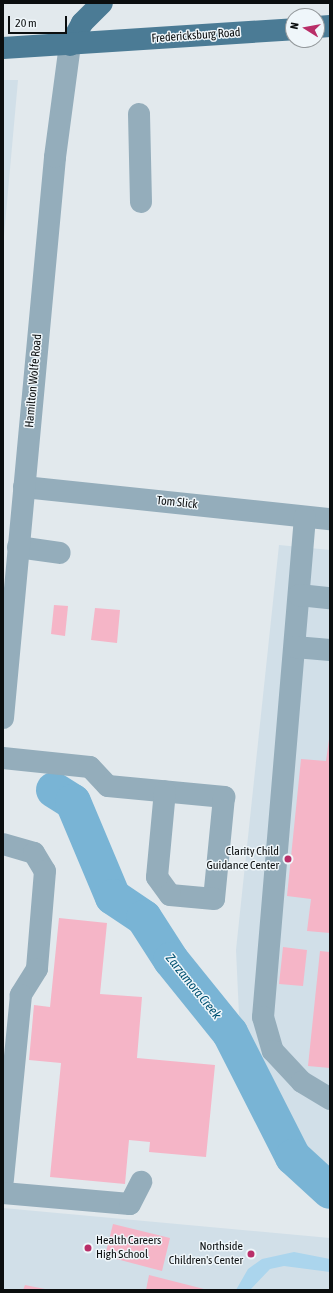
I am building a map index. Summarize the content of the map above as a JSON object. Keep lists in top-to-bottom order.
{
  "streets": {
    "main road": ["Fredericksburg Road"],
    "street": ["Hamilton Wolfe Road", "Tom Slick"]
  },
  "crossings": [
    ["Fredericksburg Road", "Hamilton Wolfe Road"],
    ["Hamilton Wolfe Road", "Tom Slick"]
  ],
  "water": ["Zarzamora Creek"],
  "places": ["Clarity Child Guidance Center", "Health Careers High School", "Northside Children's Center"],
  "scale_bar": "20 m",
  "north": "left"
}
